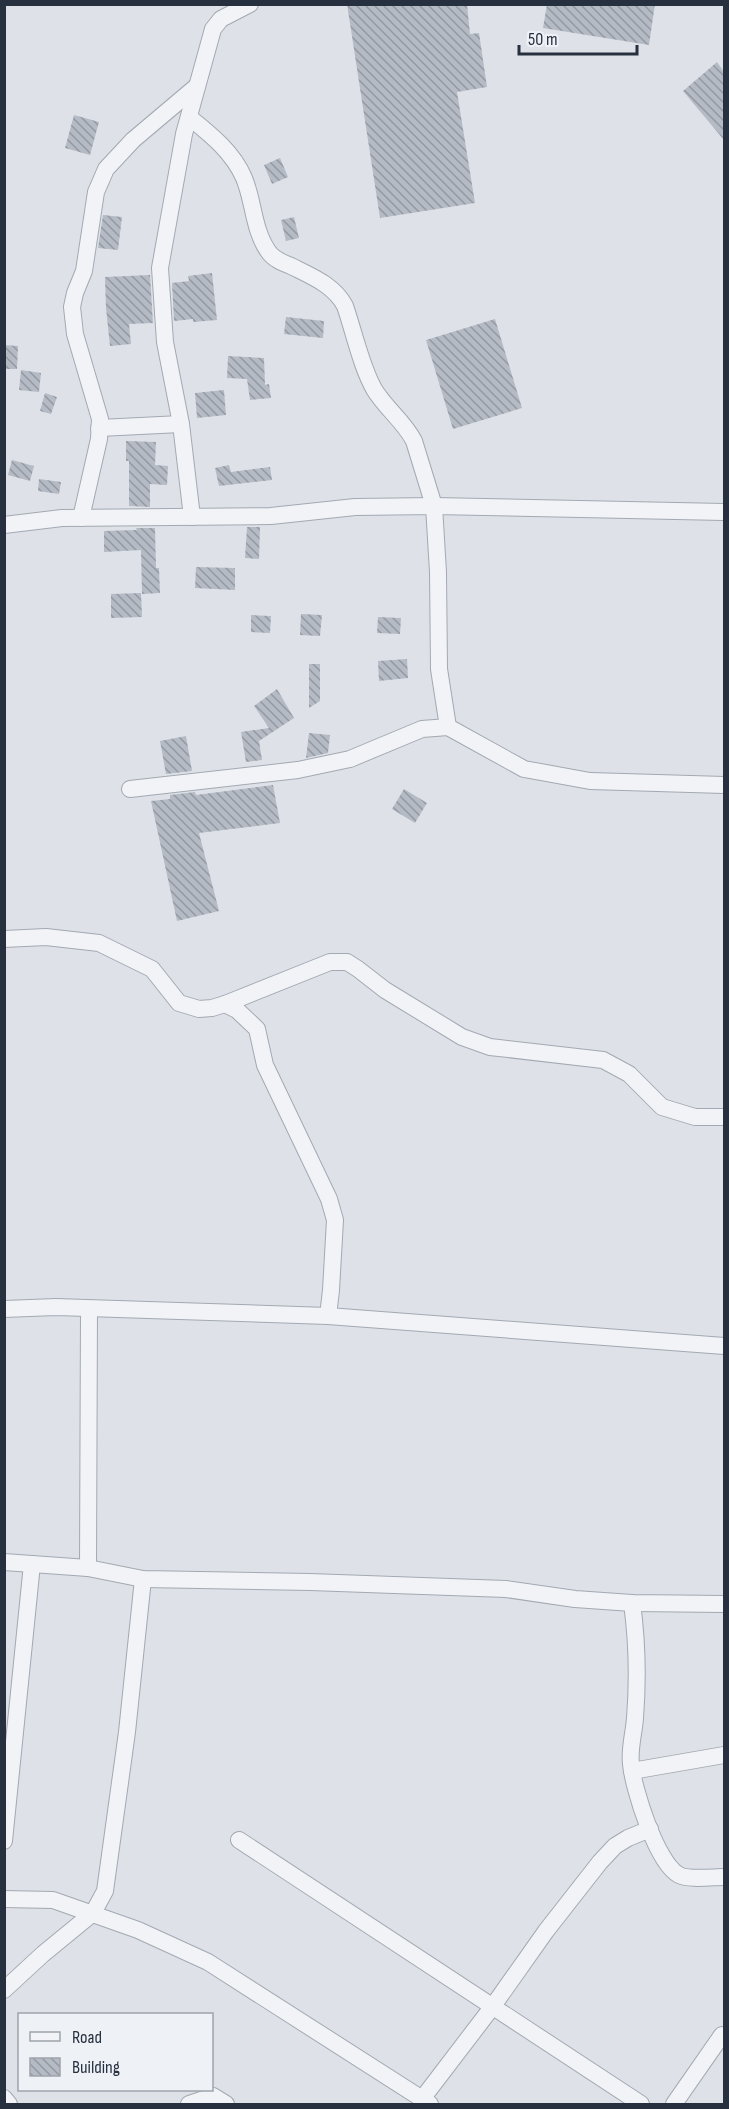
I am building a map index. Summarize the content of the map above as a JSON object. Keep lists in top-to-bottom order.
{
  "legend": ["Road", "Building"],
  "scale_bar": "50 m"
}
